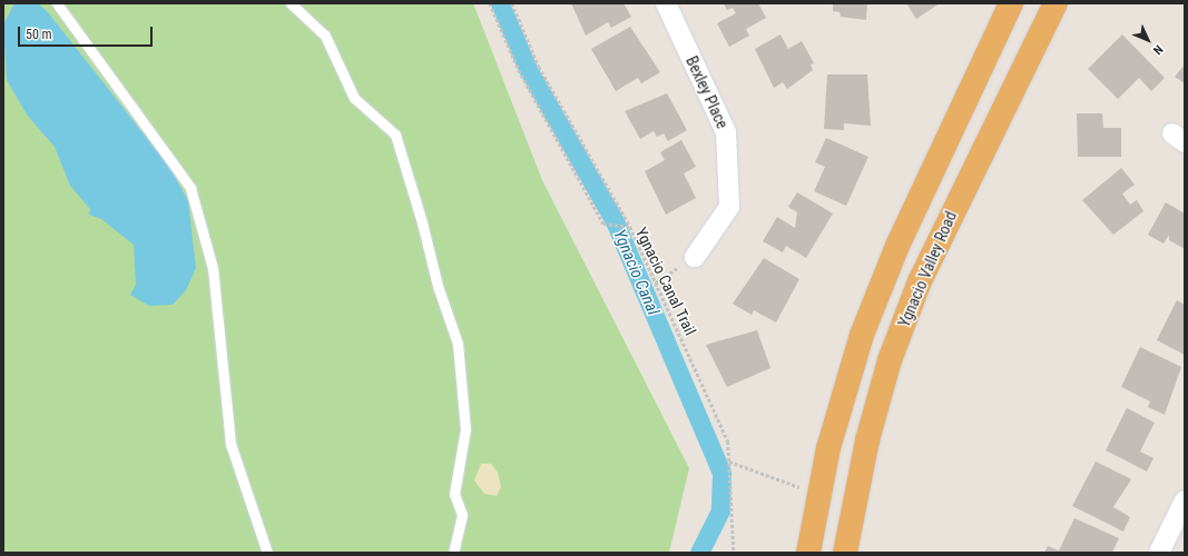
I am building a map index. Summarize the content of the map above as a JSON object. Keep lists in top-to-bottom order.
{
  "streets": {
    "highway": ["Ygnacio Valley Road"],
    "street": ["Bexley Place"],
    "path": ["Ygnacio Canal Trail"]
  },
  "water": ["Ygnacio Canal"],
  "scale_bar": "50 m",
  "north": "bottom right"
}
